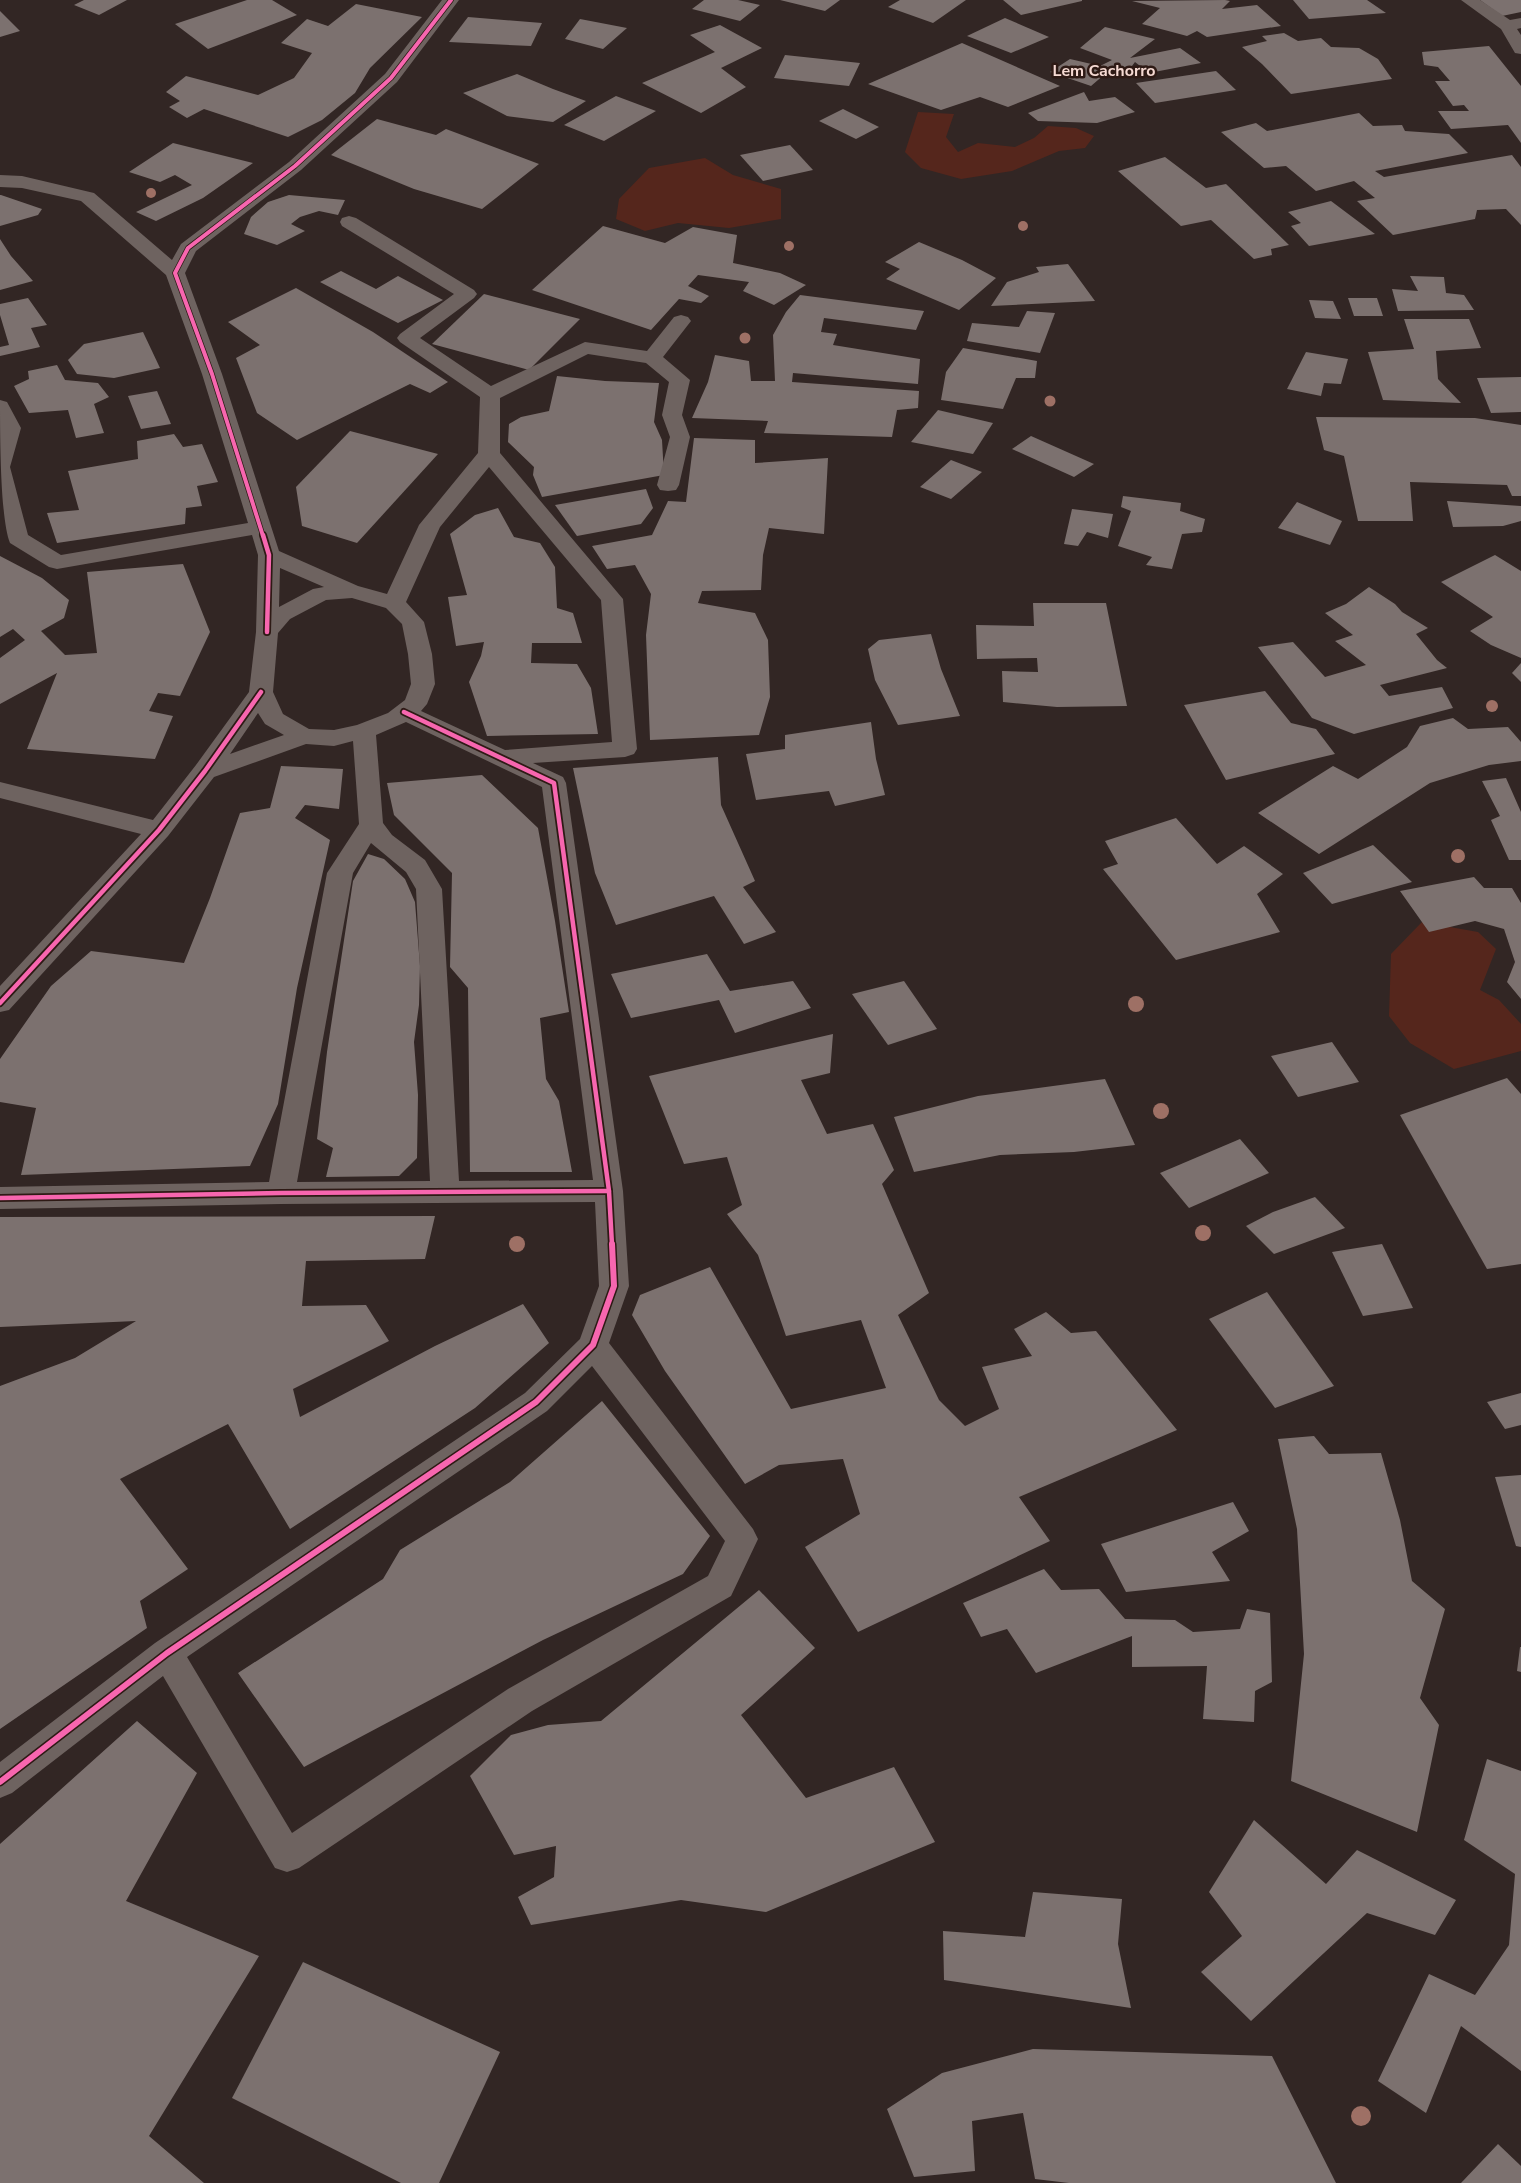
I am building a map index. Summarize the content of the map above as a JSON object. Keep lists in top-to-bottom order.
{
  "districts": ["Lem Cachorro"]
}
